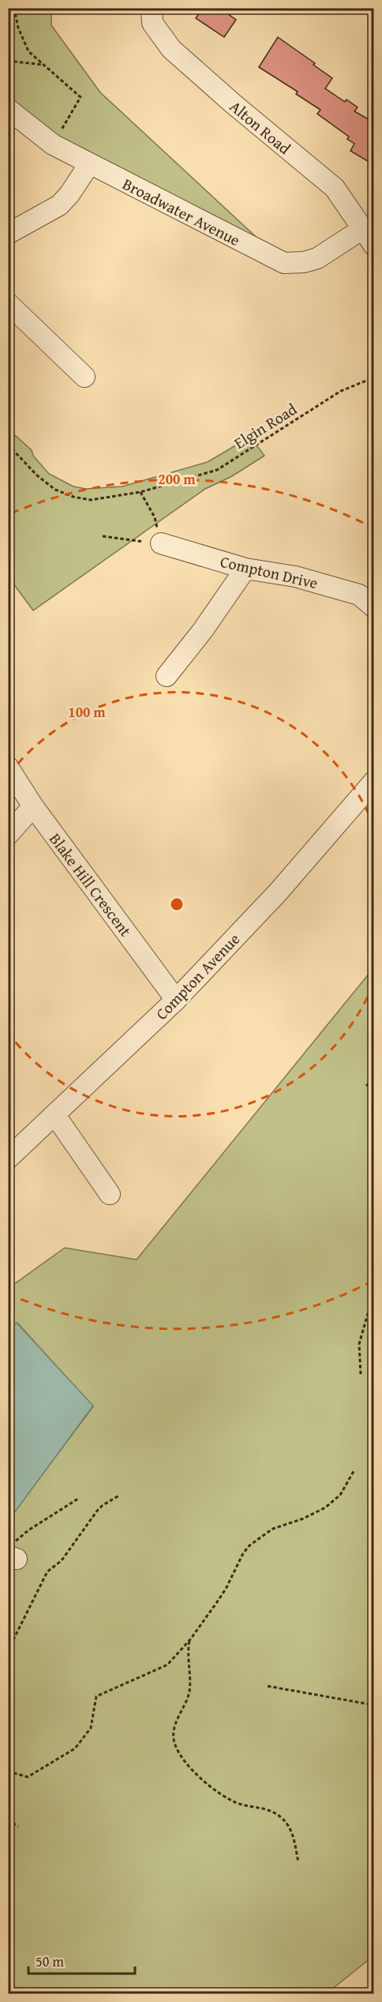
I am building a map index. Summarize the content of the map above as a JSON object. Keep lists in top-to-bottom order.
{
  "streets": {
    "street": [
      "Alton Road",
      "Broadwater Avenue",
      "Compton Drive",
      "Blake Hill Crescent",
      "Compton Avenue"
    ],
    "path": ["Elgin Road"]
  },
  "crossings": [
    ["Alton Road", "Broadwater Avenue"],
    ["Blake Hill Crescent", "Compton Avenue"]
  ],
  "scale_bar": "50 m",
  "rings": ["200 m", "100 m"]
}
